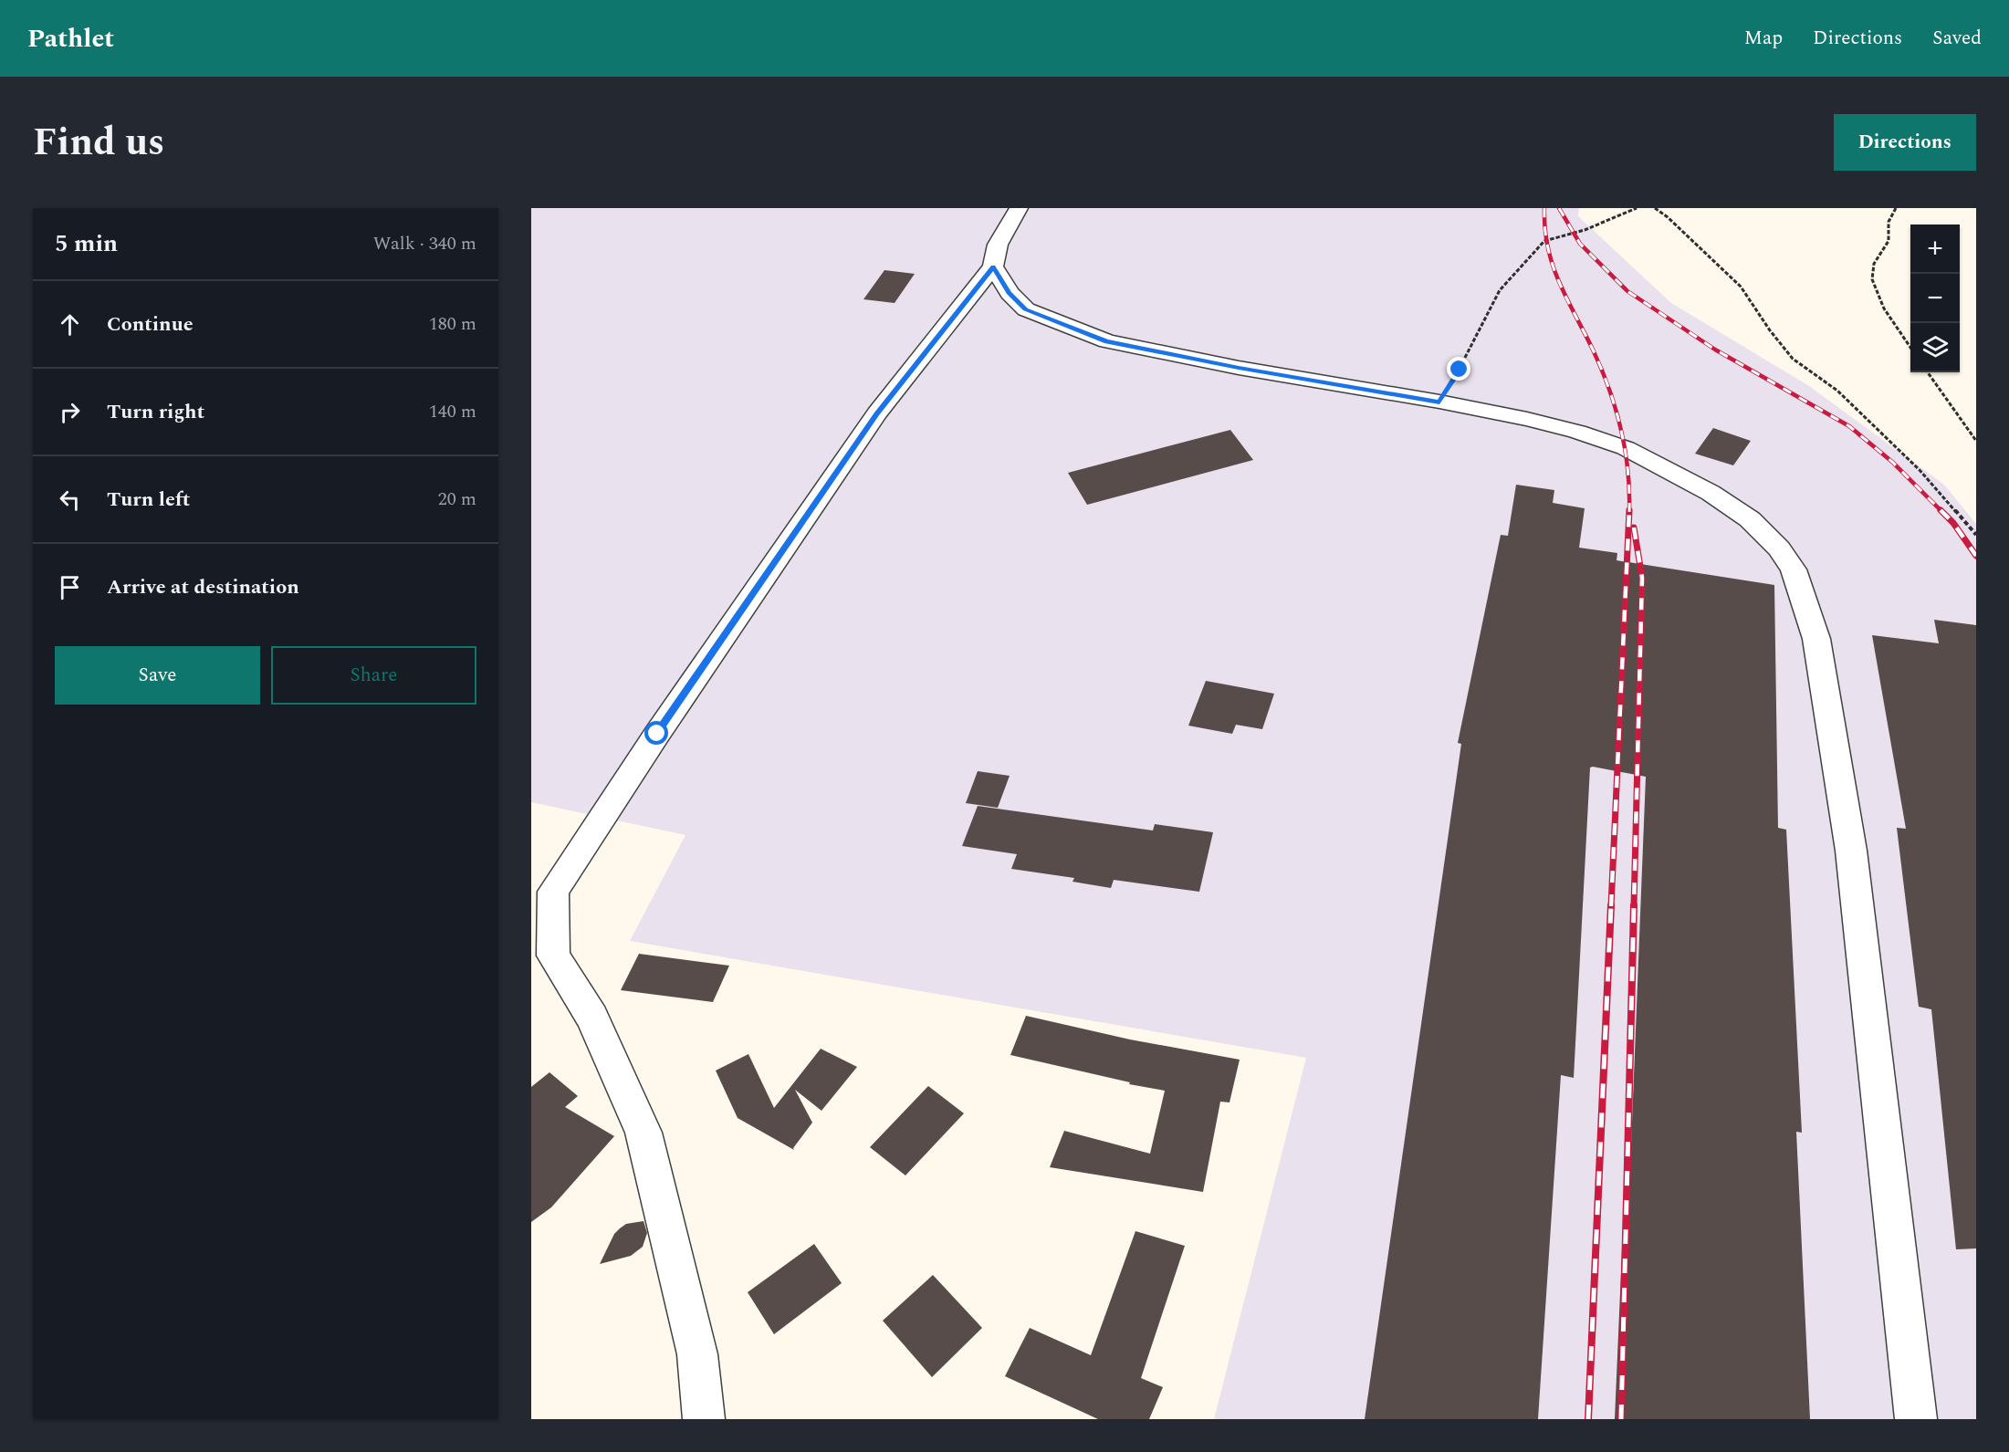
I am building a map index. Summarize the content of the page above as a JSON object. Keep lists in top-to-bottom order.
{
  "page": {
    "header": "Pathlet",
    "nav": ["Map", "Directions", "Saved"],
    "title": "Find us",
    "buttons": [
      "Directions",
      ["Save", "Share"]
    ],
    "heading": ["5 min", "Walk · 340 m"],
    "map_buttons": ["+", "−"],
    "list": [
      ["Continue", "180 m"],
      ["Turn right", "140 m"],
      ["Turn left", "20 m"],
      "Arrive at destination"
    ]
  }
}
